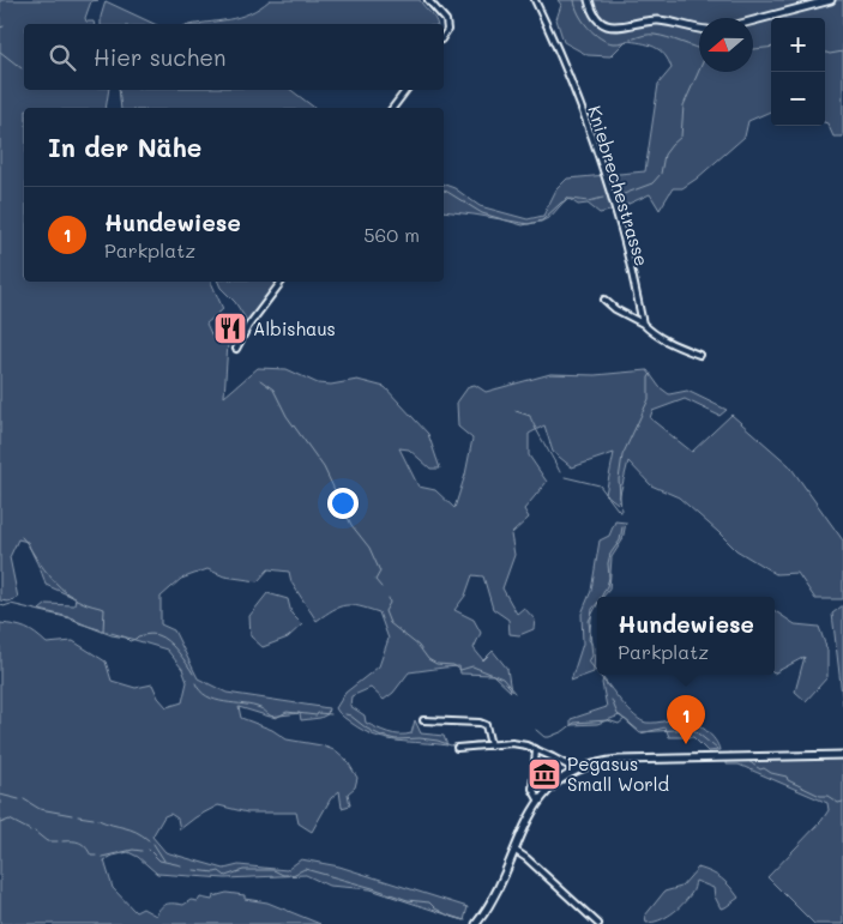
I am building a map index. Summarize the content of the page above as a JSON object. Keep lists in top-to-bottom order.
{
  "streets": {
    "street": ["Kniebrechestrasse"]
  },
  "places": {
    "restaurant": ["Albishaus"],
    "museum": ["Pegasus Small World"]
  },
  "north": "left",
  "page": {
    "map_buttons": ["+", "−"],
    "search": "Hier suchen",
    "heading": "In der Nähe",
    "list": [
      {
        "mark": "1",
        "name": "Hundewiese",
        "note": "Parkplatz",
        "value": "560 m"
      }
    ],
    "popup": ["Hundewiese", "Parkplatz"],
    "pins": "1"
  }
}
